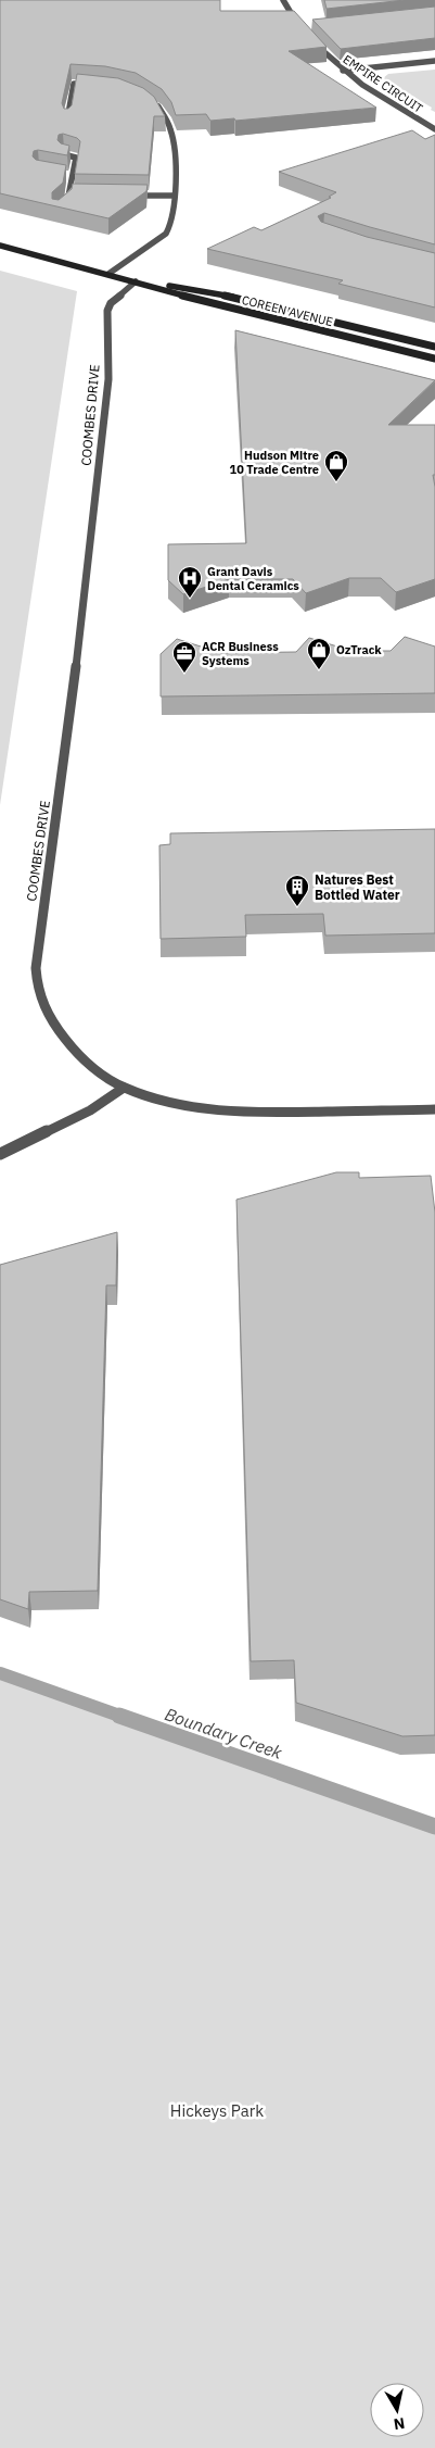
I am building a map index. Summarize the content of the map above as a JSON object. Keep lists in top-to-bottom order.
{
  "streets": {
    "street": ["EMPIRE CIRCUIT", "COREEN AVENUE", "COOMBES DRIVE"]
  },
  "crossings": [
    ["COREEN AVENUE", "COOMBES DRIVE"]
  ],
  "water": ["Boundary Creek"],
  "parks": ["Hickeys Park"],
  "places": {
    "shop": ["Hudson Mitre 10 Trade Centre", "OzTrack"],
    "hospital": ["Grant Davis Dental Ceramics"],
    "office": ["ACR Business Systems"],
    "building": ["Natures Best Bottled Water"]
  },
  "north": "bottom"
}
